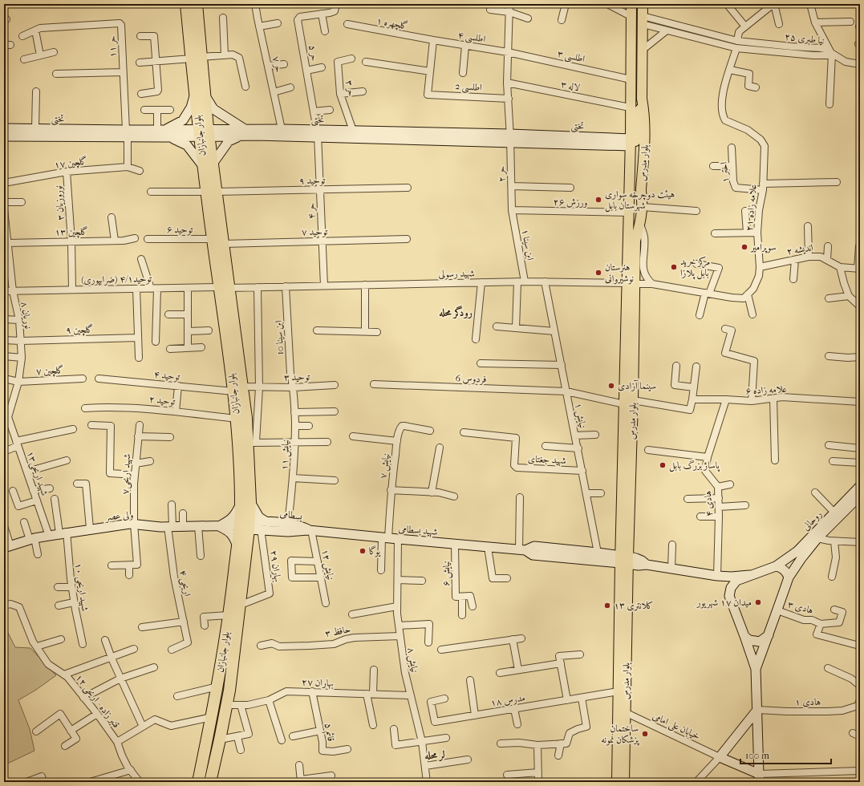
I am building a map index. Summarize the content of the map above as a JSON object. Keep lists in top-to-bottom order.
{
  "streets": {
    "highway": ["بلوار جانبازان"],
    "main road": [
      "تختی",
      "بلوار مدرس",
      "بسطامی",
      "ولی عصر",
      "روحانی",
      "شهید بسطامی"
    ],
    "street": [
      "گلچهره ۱",
      "اطلسی ۴",
      "نیا طبری ۲۵",
      "حر ۱۱",
      "حر ۵",
      "اطلسی ۳",
      "حر ۷",
      "لاله ۳",
      "اطلسی 2",
      "حر ۳",
      "گلچین ۱۷",
      "اختر ۱",
      "حر ۲",
      "توحید ۹",
      "ورزش ۲۶",
      "نوروزیان ۳",
      "علامه زاده ۲۱",
      "حر ۴",
      "توحید ۶",
      "گلچین ۱۳",
      "توحید ۷",
      "ابن سینا ۱",
      "اندیشه ۲",
      "شهید رسولی",
      "توحید۴/۱ (ضرابپوری)",
      "نوریان ۸",
      "گلچین ۹",
      "ابن سینا 10",
      "گلچین ۷",
      "توحید ۴",
      "توحید ۳",
      "فردوس 6",
      "علامه زاده ۶",
      "توحید ۲",
      "نیایش ۱",
      "نیایش ۱۱",
      "شهید جغتای",
      "نیایش ۷",
      "شهید اریحی۱۳",
      "شهید اریحی۷",
      "هادی ۴",
      "نیایش ۱۲",
      "بهاران ۲۹",
      "نیایش ۶",
      "اریحی ۴",
      "شهید اریحی ۱۰",
      "هادی ۳",
      "حافظ ۳",
      "نیایش ۸",
      "بهاران ۲۷",
      "مدرس ۱۸",
      "قنبر زاده - اریحی ۱۲",
      "هادی ۱",
      "خیابان علی امامی",
      "قائم ۵"
    ]
  },
  "crossings": [
    ["گلچهره ۱", "اطلسی ۴"],
    ["اطلسی ۴", "اطلسی ۳"],
    ["اطلسی ۴", "حر ۲"],
    ["نیا طبری ۲۵", "بلوار مدرس"],
    ["نیا طبری ۲۵", "علامه زاده ۲۱"],
    ["حر ۱۱", "تختی"],
    ["حر ۱۱", "گلچین ۱۷"],
    ["حر ۵", "تختی"],
    ["حر ۵", "حر ۴"],
    ["اطلسی ۳", "بلوار مدرس"],
    ["اطلسی ۳", "حر ۲"],
    ["حر ۷", "تختی"],
    ["لاله ۳", "بلوار مدرس"],
    ["لاله ۳", "حر ۲"],
    ["اطلسی 2", "حر ۲"],
    ["حر ۳", "تختی"],
    ["تختی", "بلوار جانبازان"],
    ["تختی", "بلوار مدرس"],
    ["تختی", "حر ۲"],
    ["تختی", "حر ۴"],
    ["بلوار جانبازان", "توحید ۹"],
    ["بلوار جانبازان", "توحید ۶"],
    ["بلوار جانبازان", "توحید ۷"],
    ["بلوار جانبازان", "توحید۴/۱ (ضرابپوری)"],
    ["بلوار جانبازان", "توحید ۴"],
    ["بلوار جانبازان", "توحید ۳"],
    ["بلوار جانبازان", "توحید ۲"],
    ["بلوار جانبازان", "بسطامی"],
    ["بلوار جانبازان", "ولی عصر"],
    ["بلوار جانبازان", "بهاران ۲۹"],
    ["بلوار جانبازان", "بهاران ۲۷"],
    ["گلچین ۱۷", "نوروزیان ۳"],
    ["بلوار مدرس", "ورزش ۲۶"],
    ["بلوار مدرس", "شهید رسولی"],
    ["بلوار مدرس", "فردوس 6"],
    ["بلوار مدرس", "شهید بسطامی"],
    ["بلوار مدرس", "مدرس ۱۸"],
    ["بلوار مدرس", "خیابان علی امامی"],
    ["اختر ۱", "علامه زاده ۲۱"],
    ["حر ۲", "ورزش ۲۶"],
    ["حر ۲", "ابن سینا ۱"],
    ["توحید ۹", "حر ۴"],
    ["ورزش ۲۶", "ابن سینا ۱"],
    ["نوروزیان ۳", "گلچین ۱۳"],
    ["نوروزیان ۳", "توحید۴/۱ (ضرابپوری)"],
    ["علامه زاده ۲۱", "اندیشه ۲"],
    ["حر ۴", "توحید ۷"],
    ["حر ۴", "شهید رسولی"],
    ["گلچین ۱۳", "نوریان ۸"],
    ["ابن سینا ۱", "شهید رسولی"],
    ["شهید رسولی", "توحید۴/۱ (ضرابپوری)"],
    ["شهید رسولی", "ابن سینا 10"],
    ["شهید رسولی", "نیایش ۱"],
    ["توحید۴/۱ (ضرابپوری)", "نوریان ۸"],
    ["نوریان ۸", "گلچین ۹"],
    ["نوریان ۸", "گلچین ۷"],
    ["نوریان ۸", "شهید اریحی۱۳"],
    ["ابن سینا 10", "توحید ۳"],
    ["ابن سینا 10", "نیایش ۱۱"],
    ["توحید ۴", "توحید ۳"],
    ["توحید ۳", "نیایش ۱۱"],
    ["فردوس 6", "علامه زاده ۶"],
    ["فردوس 6", "نیایش ۱"],
    ["علامه زاده ۶", "هادی ۴"],
    ["نیایش ۱", "شهید جغتای"],
    ["نیایش ۱", "شهید بسطامی"],
    ["نیایش ۱۱", "بسطامی"],
    ["نیایش ۷", "شهید بسطامی"],
    ["شهید اریحی۱۳", "ولی عصر"],
    ["شهید اریحی۷", "ولی عصر"],
    ["بسطامی", "ولی عصر"],
    ["بسطامی", "شهید بسطامی"],
    ["بسطامی", "نیایش ۱۲"],
    ["بسطامی", "بهاران ۲۹"],
    ["ولی عصر", "اریحی ۴"],
    ["ولی عصر", "شهید اریحی ۱۰"],
    ["شهید بسطامی", "نیایش ۱۲"],
    ["شهید بسطامی", "نیایش ۶"],
    ["شهید بسطامی", "نیایش ۸"],
    ["حافظ ۳", "نیایش ۸"],
    ["نیایش ۸", "بهاران ۲۷"],
    ["بهاران ۲۷", "قائم ۵"]
  ],
  "districts": ["رودگر محله", "لر محله"],
  "places": [
    "هیئت دوچرخه سواری شهرستان بابل",
    "سوپرامیر",
    "مرکز خرید بابل پلازا",
    "هنرستان نوشیروانی",
    "سینما آزادی",
    "پاساژ بزرگ بابل",
    "یوگا",
    "میدان ۱۷ شهریور",
    "کلانتری ۱۳",
    "ساختمان پزشکان نمونه"
  ],
  "scale_bar": "100 m"
}
